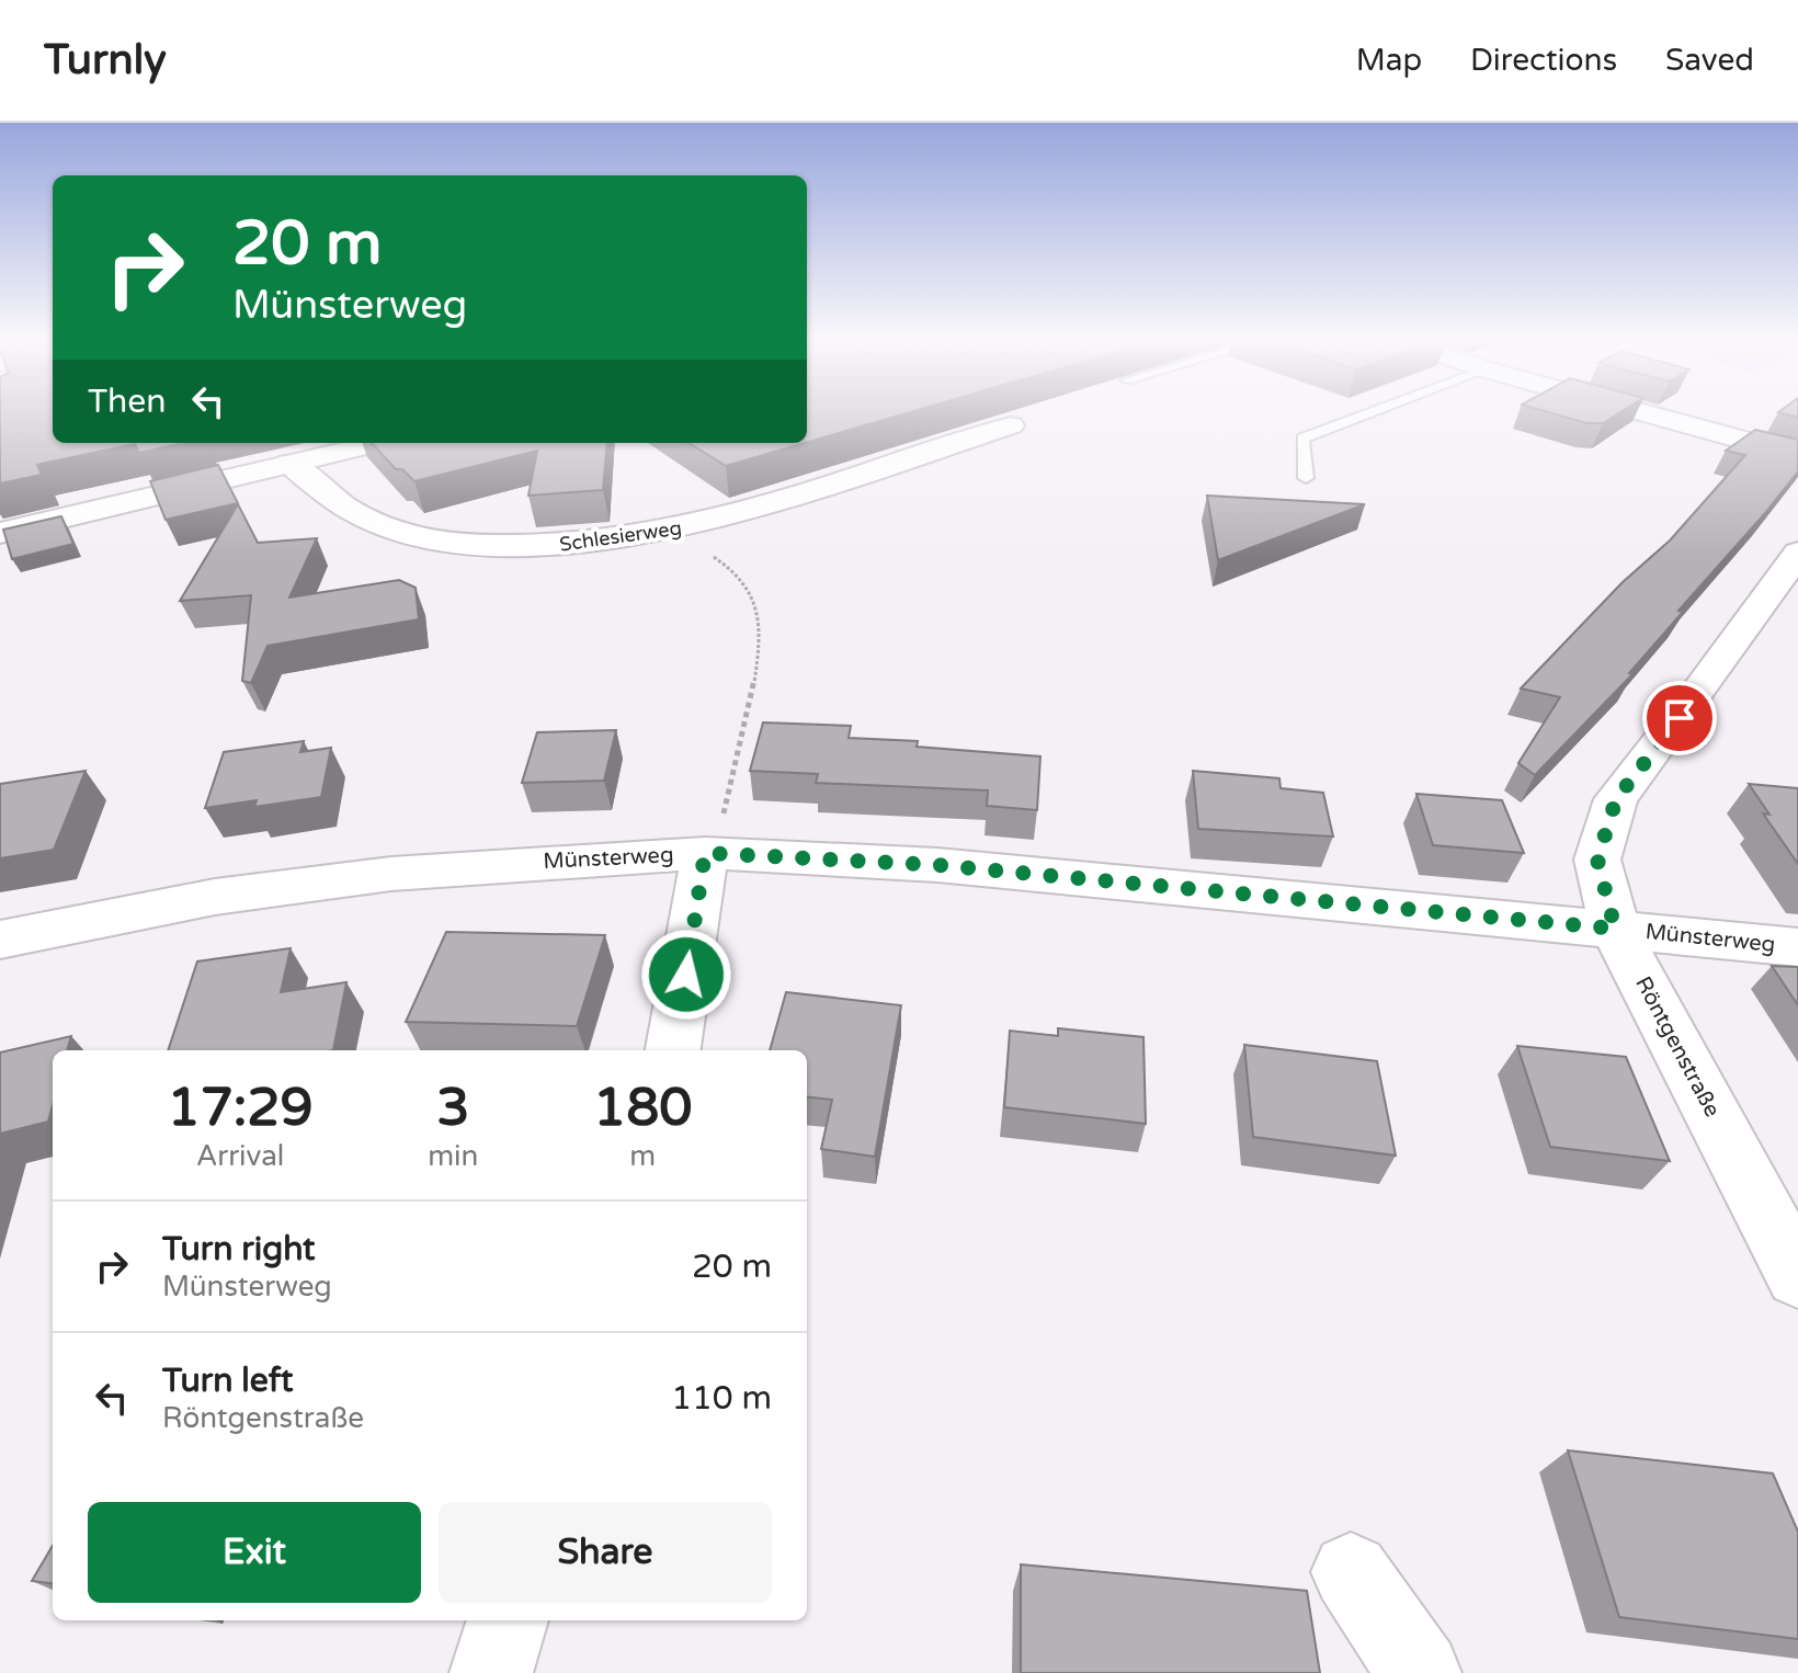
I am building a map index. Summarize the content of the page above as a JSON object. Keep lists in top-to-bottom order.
{
  "streets": {
    "street": ["Schlesierweg", "Münsterweg", "Röntgenstraße"]
  },
  "crossings": [
    ["Münsterweg", "Röntgenstraße"]
  ],
  "page": {
    "header": "Turnly",
    "nav": ["Map", "Directions", "Saved"],
    "turn": ["20 m", "Münsterweg"],
    "then": "Then",
    "eta": [
      "17:29",
      "Arrival",
      "3",
      "min",
      "180",
      "m"
    ],
    "list": [
      {
        "name": "Turn right",
        "note": "Münsterweg",
        "value": "20 m"
      },
      {
        "name": "Turn left",
        "note": "Röntgenstraße",
        "value": "110 m"
      }
    ],
    "buttons": ["Exit", "Share"]
  }
}
